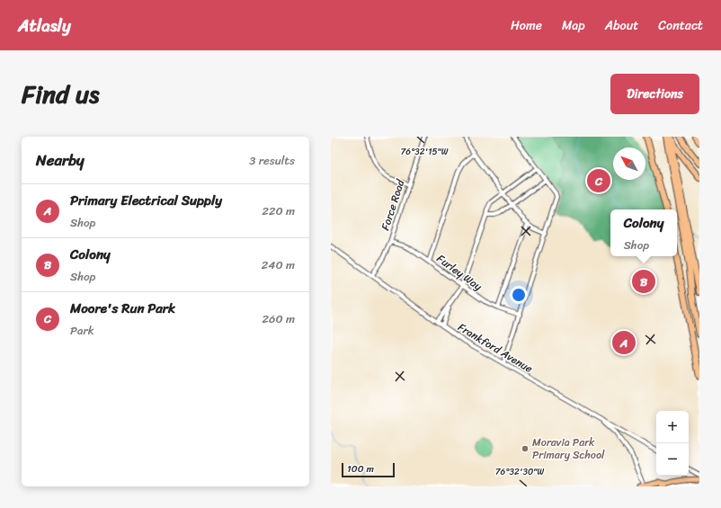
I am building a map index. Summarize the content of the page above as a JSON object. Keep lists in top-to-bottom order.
{
  "streets": {
    "street": ["Force Road", "Furley Way", "Frankford Avenue"]
  },
  "crossings": [
    ["Force Road", "Furley Way"],
    ["Force Road", "Frankford Avenue"]
  ],
  "places": ["Moravia Park Primary School"],
  "scale_bar": "100 m",
  "north": "top left",
  "page": {
    "header": "Atlasly",
    "nav": [
      "Home",
      "Map",
      "About",
      "Contact"
    ],
    "title": "Find us",
    "buttons": "Directions",
    "heading": ["Nearby", "3 results"],
    "pins": ["C", "B", "A"],
    "list": [
      {
        "mark": "A",
        "name": "Primary Electrical Supply",
        "note": "Shop",
        "value": "220 m"
      },
      {
        "mark": "B",
        "name": "Colony",
        "note": "Shop",
        "value": "240 m"
      },
      {
        "mark": "C",
        "name": "Moore's Run Park",
        "note": "Park",
        "value": "260 m"
      }
    ],
    "popup": ["Colony", "Shop"],
    "map_buttons": ["+", "−"],
    "scale": "100 m"
  },
  "coordinates": ["76°32'15\"W", "76°32'30\"W"]
}
